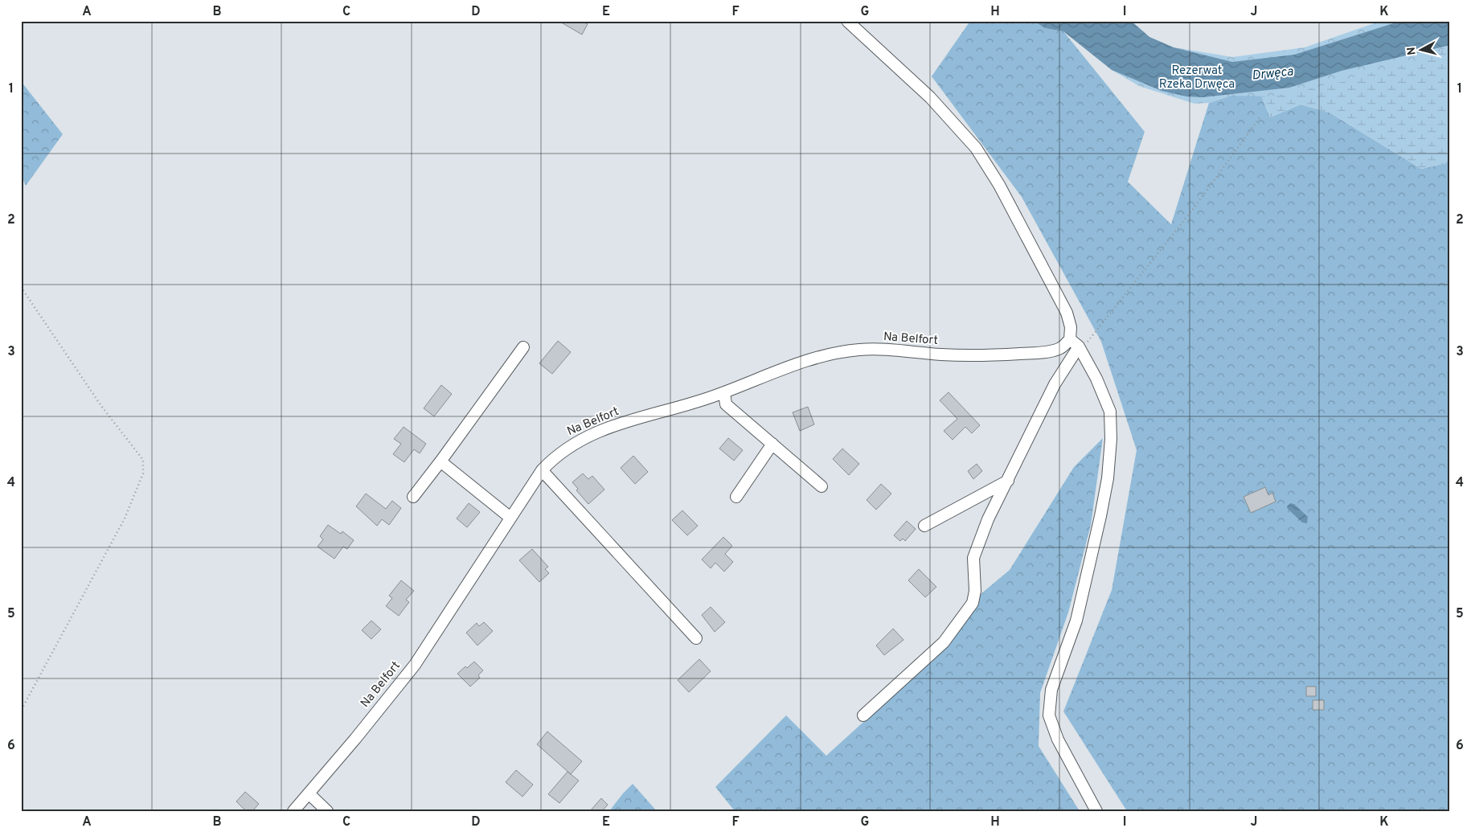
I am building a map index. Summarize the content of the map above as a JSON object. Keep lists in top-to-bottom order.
{
  "streets": {
    "street": ["Na Belfort"]
  },
  "water": ["Drwęca"],
  "parks": ["Rezerwat Rzeka Drwęca"],
  "north": "left",
  "grid": {
    "columns": [
      "A",
      "B",
      "C",
      "D",
      "E",
      "F",
      "G",
      "H",
      "I",
      "J",
      "K"
    ],
    "rows": [
      "1",
      "2",
      "3",
      "4",
      "5",
      "6"
    ]
  }
}
